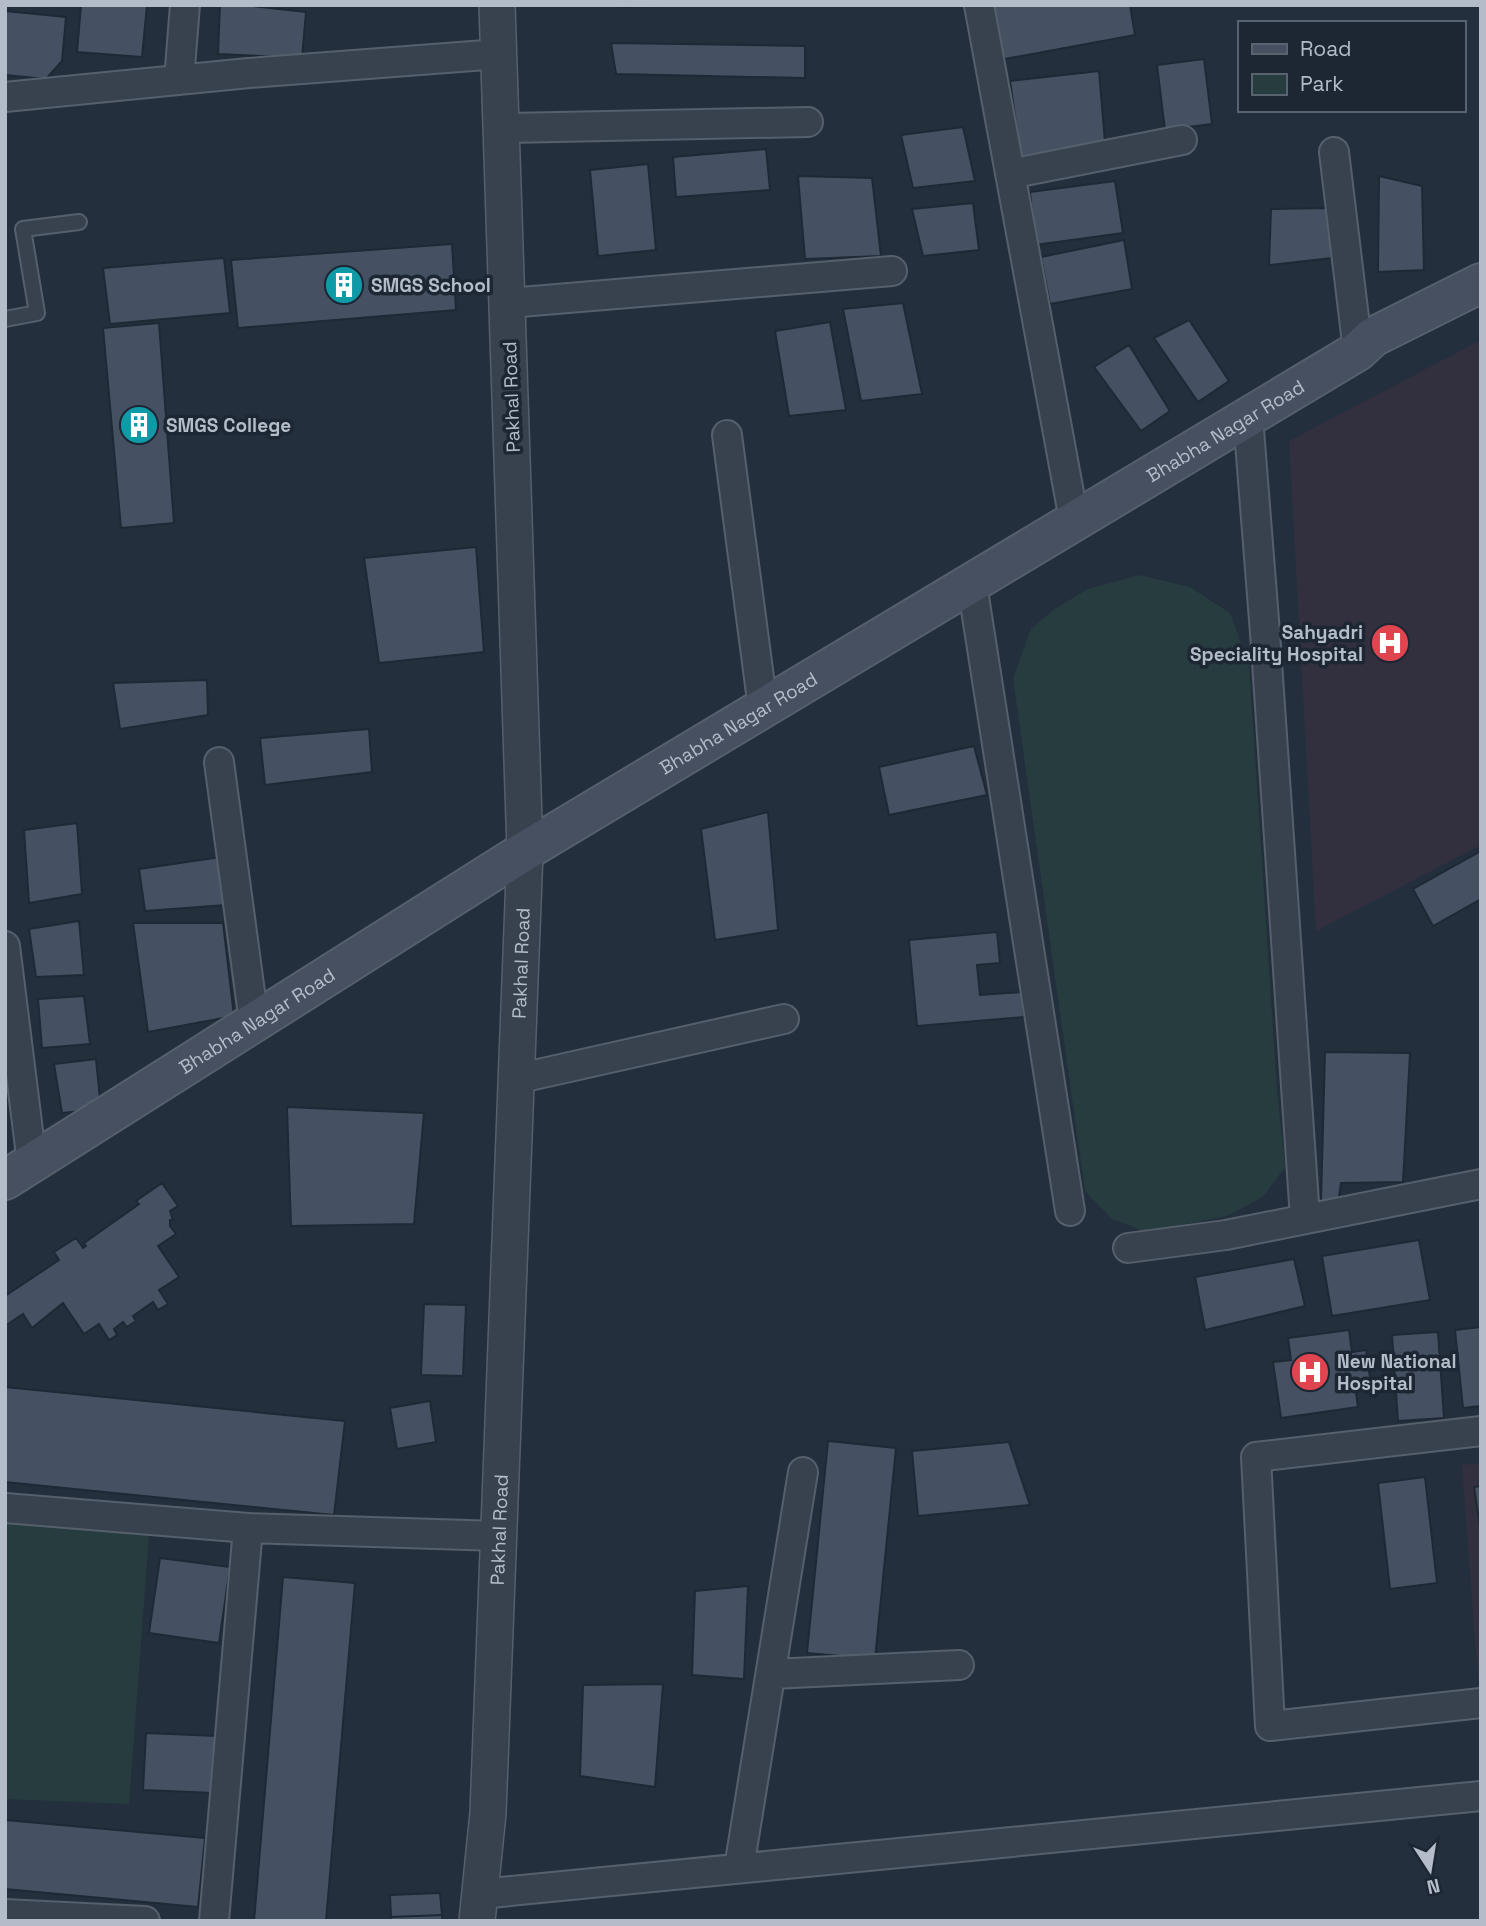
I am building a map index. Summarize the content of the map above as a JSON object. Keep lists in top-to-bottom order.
{
  "streets": {
    "main road": ["Bhabha Nagar Road"],
    "street": ["Pakhal Road"]
  },
  "crossings": [
    ["Pakhal Road", "Bhabha Nagar Road"]
  ],
  "places": {
    "building": ["SMGS School", "SMGS College"],
    "hospital": ["Sahyadri Speciality Hospital", "New National Hospital"]
  },
  "legend": ["Road", "Park"],
  "north": "bottom"
}
